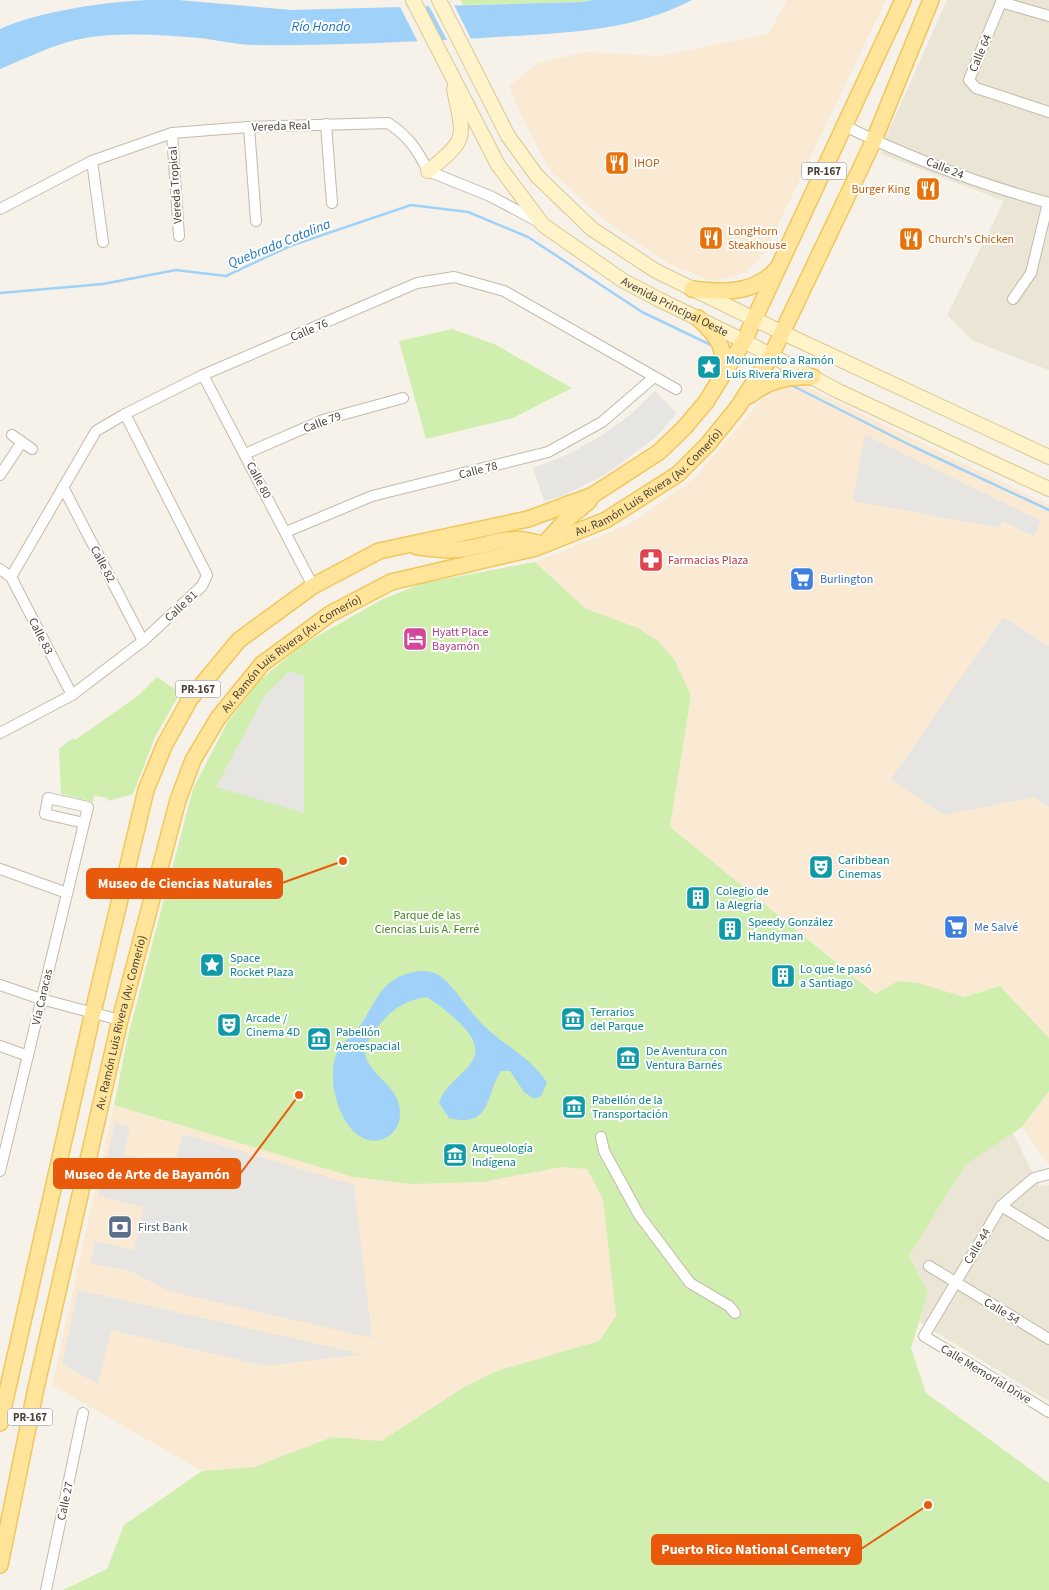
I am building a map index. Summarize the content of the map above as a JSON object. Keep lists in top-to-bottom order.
{
  "streets": {
    "main road": ["PR-167", "Avenida Principal Oeste", "Av. Ramón Luis Rivera (Av. Comerío)"],
    "street": [
      "Calle 64",
      "Vereda Real",
      "Calle 24",
      "Vereda Tropical",
      "Calle 76",
      "Calle 79",
      "Calle 78",
      "Calle 80",
      "Calle 82",
      "Calle 81",
      "Calle 83",
      "Vía Caracas",
      "Calle 44",
      "Calle 54",
      "Calle Memorial Drive",
      "Calle 27"
    ]
  },
  "crossings": [
    ["Vereda Real", "Vereda Tropical"],
    ["Calle 24", "Av. Ramón Luis Rivera (Av. Comerío)"],
    ["Avenida Principal Oeste", "Av. Ramón Luis Rivera (Av. Comerío)"],
    ["Calle 76", "Calle 78"],
    ["Calle 76", "Calle 80"],
    ["Calle 76", "Calle 82"],
    ["Calle 76", "Calle 81"],
    ["Calle 76", "Calle 83"],
    ["Calle 79", "Calle 80"],
    ["Calle 78", "Calle 80"],
    ["Calle 80", "Av. Ramón Luis Rivera (Av. Comerío)"],
    ["Calle 82", "Calle 81"],
    ["Calle 81", "Calle 83"],
    ["Calle 44", "Calle 54"],
    ["Calle 44", "Calle Memorial Drive"]
  ],
  "water": ["Río Hondo", "Quebrada Catalina"],
  "parks": ["Parque de las Ciencias Luis A. Ferré"],
  "places": {
    "restaurant": [
      "IHOP",
      "Burger King",
      "LongHorn Steakhouse",
      "Church's Chicken"
    ],
    "place": ["Monumento a Ramón Luis Rivera Rivera", "Space Rocket Plaza"],
    "pharmacy": ["Farmacias Plaza"],
    "supermarket": ["Burlington", "Me Salvé"],
    "hotel": ["Hyatt Place Bayamón"],
    "other": ["Museo de Ciencias Naturales", "Museo de Arte de Bayamón", "Puerto Rico National Cemetery"],
    "theatre": ["Caribbean Cinemas", "Arcade / Cinema 4D"],
    "building": ["Colegio de la Alegría", "Speedy González Handyman", "Lo que le pasó a Santiago"],
    "museum": [
      "Terrarios del Parque",
      "Pabellón Aeroespacial",
      "De Aventura con Ventura Barnés",
      "Pabellón de la Transportación",
      "Arqueología Indígena"
    ],
    "bank": ["First Bank"]
  }
}
